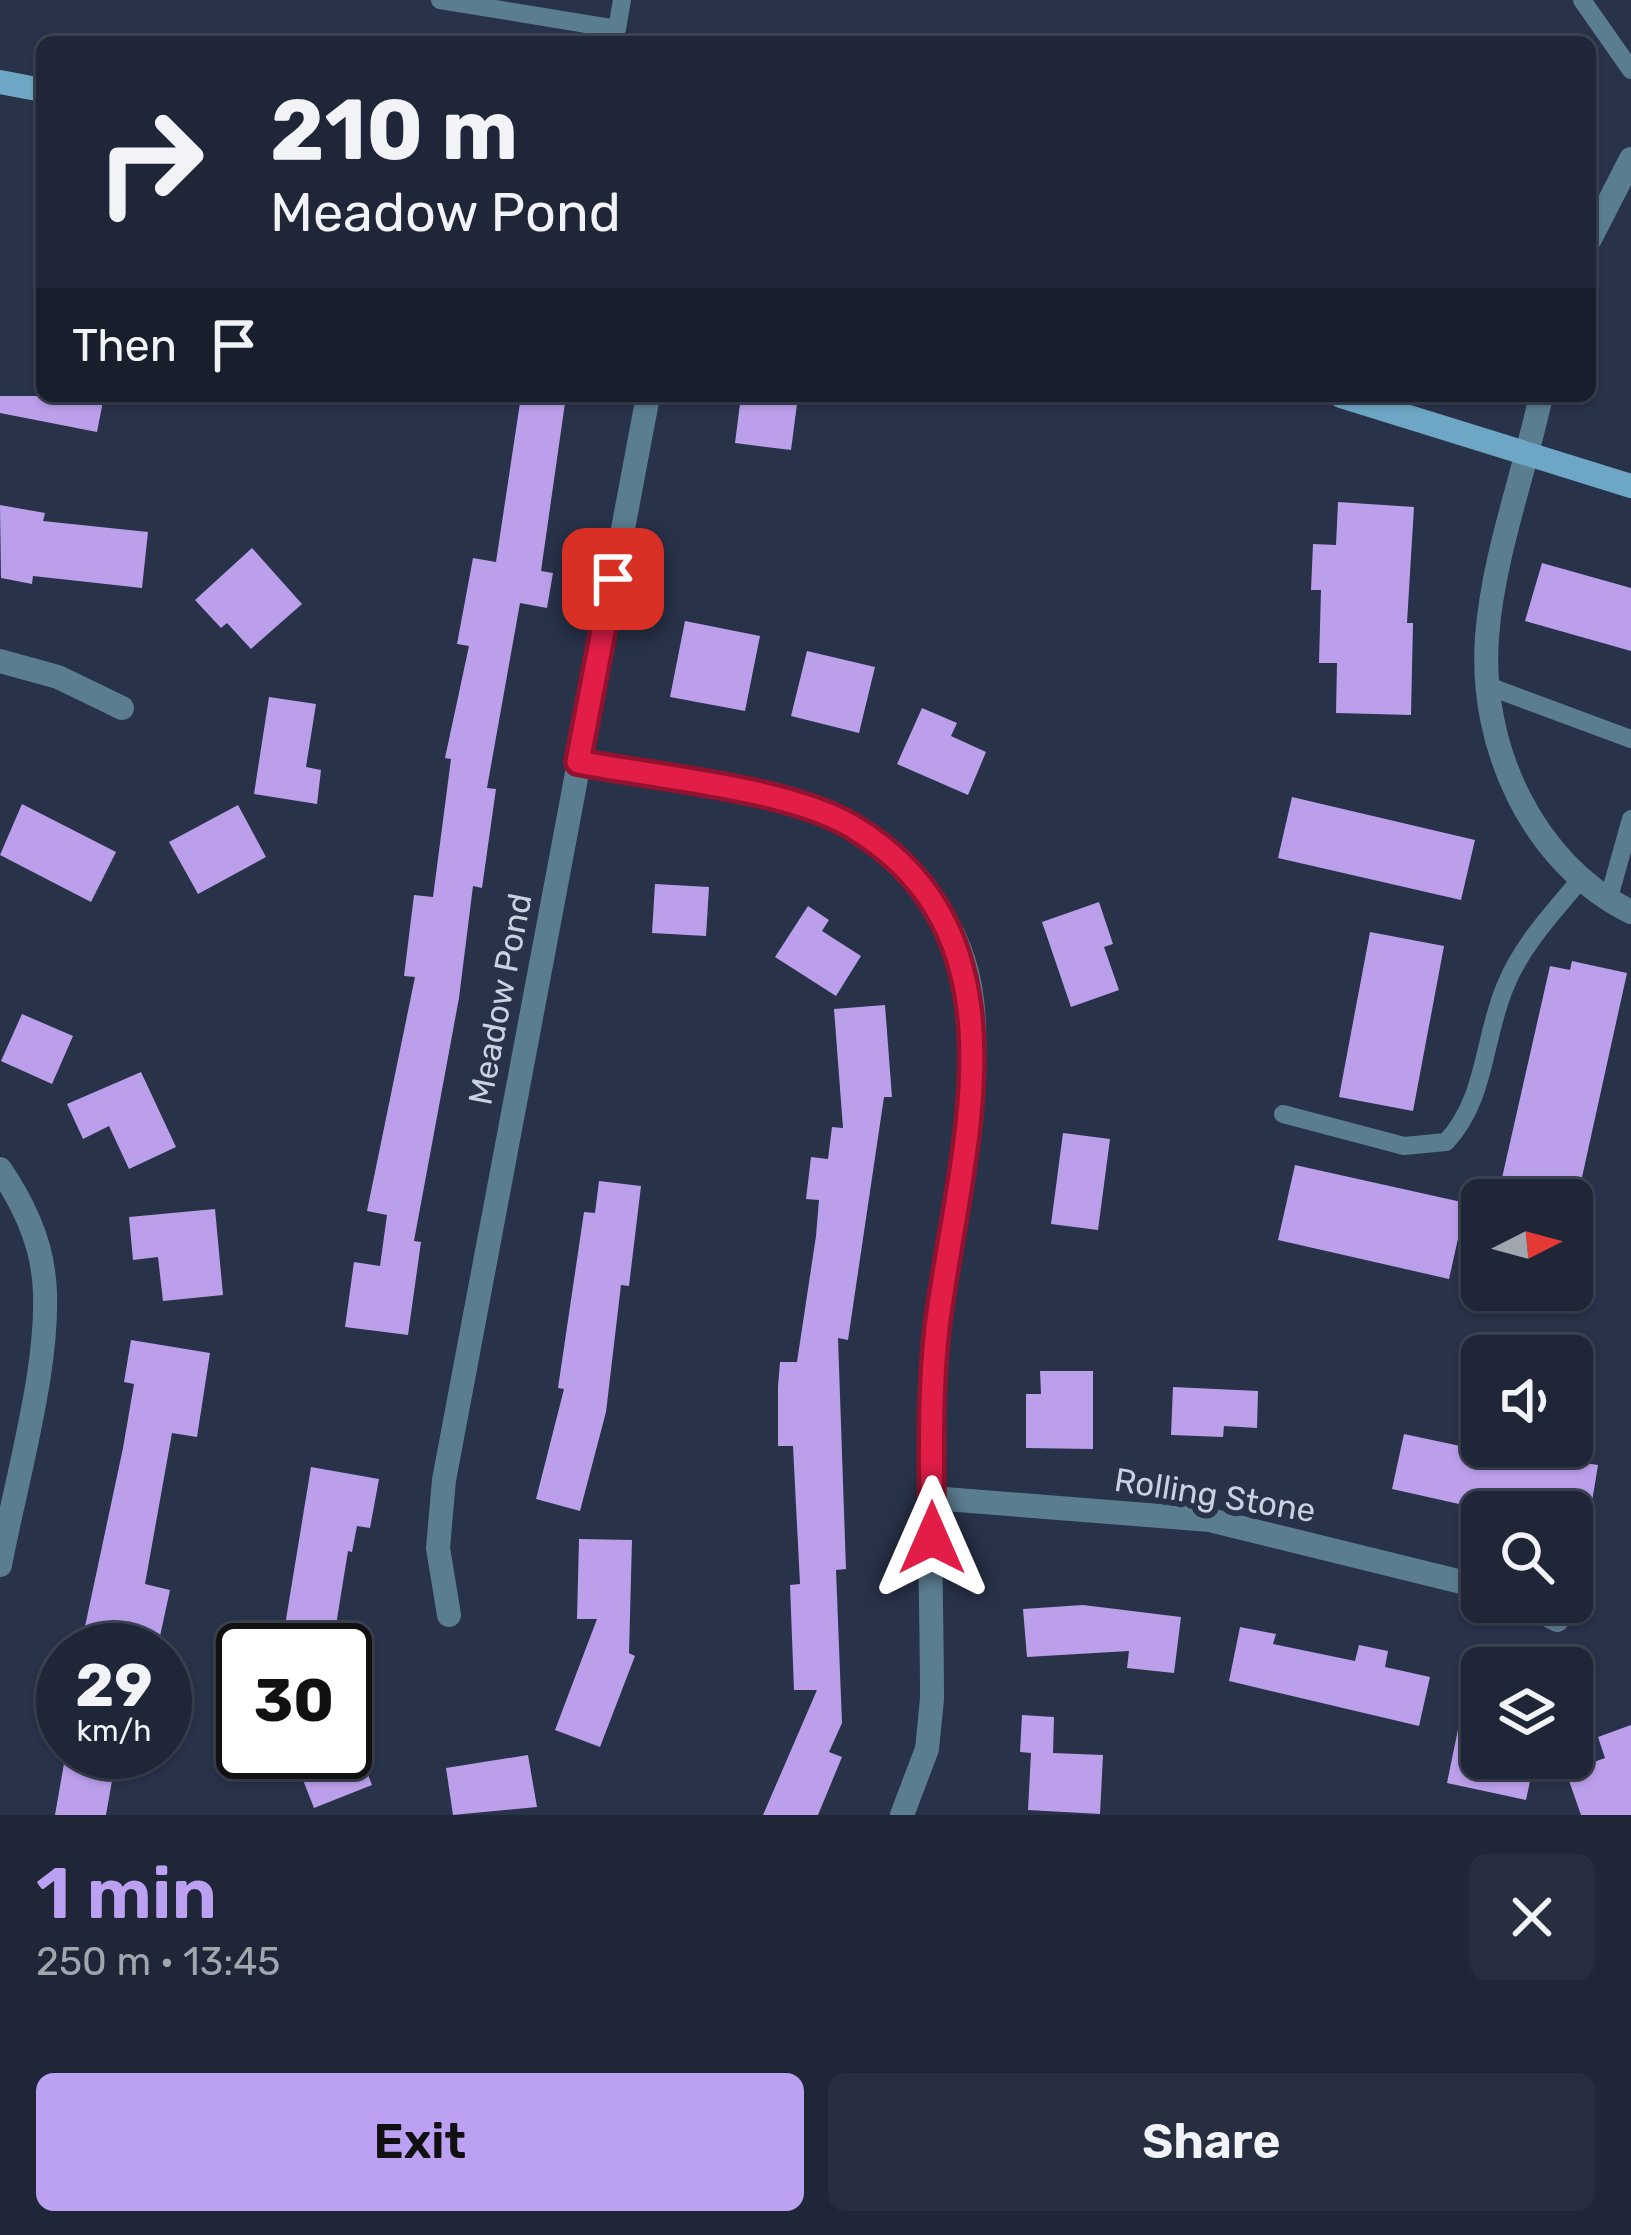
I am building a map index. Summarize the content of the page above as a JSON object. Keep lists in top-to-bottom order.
{
  "streets": {
    "street": ["Meadow Pond", "Rolling Stone"]
  },
  "north": "right",
  "page": {
    "turn": ["210 m", "Meadow Pond"],
    "then": "Then",
    "speed": "29 km/h",
    "limit": "30",
    "heading": ["1 min", "250 m · 13:45"],
    "buttons": ["Exit", "Share"]
  }
}
